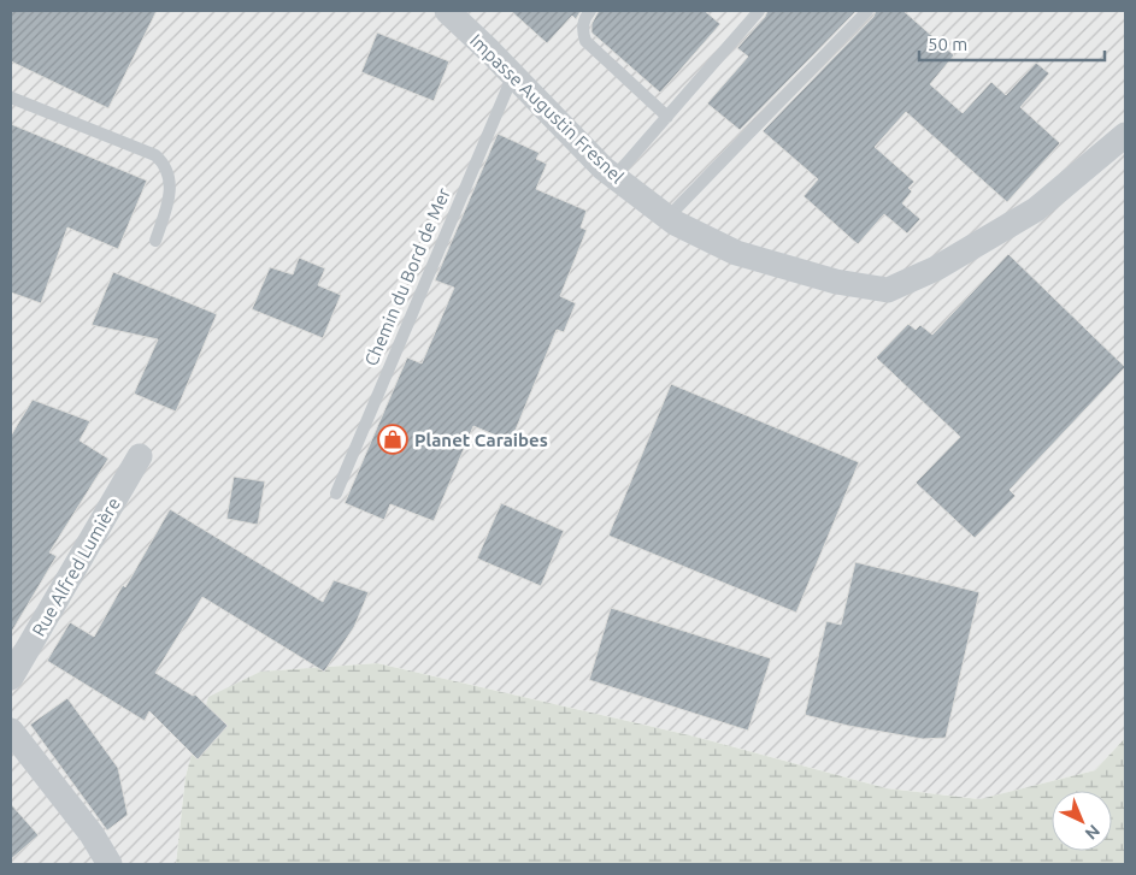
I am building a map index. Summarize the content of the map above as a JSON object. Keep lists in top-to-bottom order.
{
  "streets": {
    "street": ["Impasse Augustin Fresnel", "Rue Alfred Lumière"],
    "lane": ["Chemin du Bord de Mer"]
  },
  "crossings": [
    ["Impasse Augustin Fresnel", "Chemin du Bord de Mer"]
  ],
  "places": {
    "shop": ["Planet Caraibes"]
  },
  "scale_bar": "50 m",
  "north": "bottom right"
}
